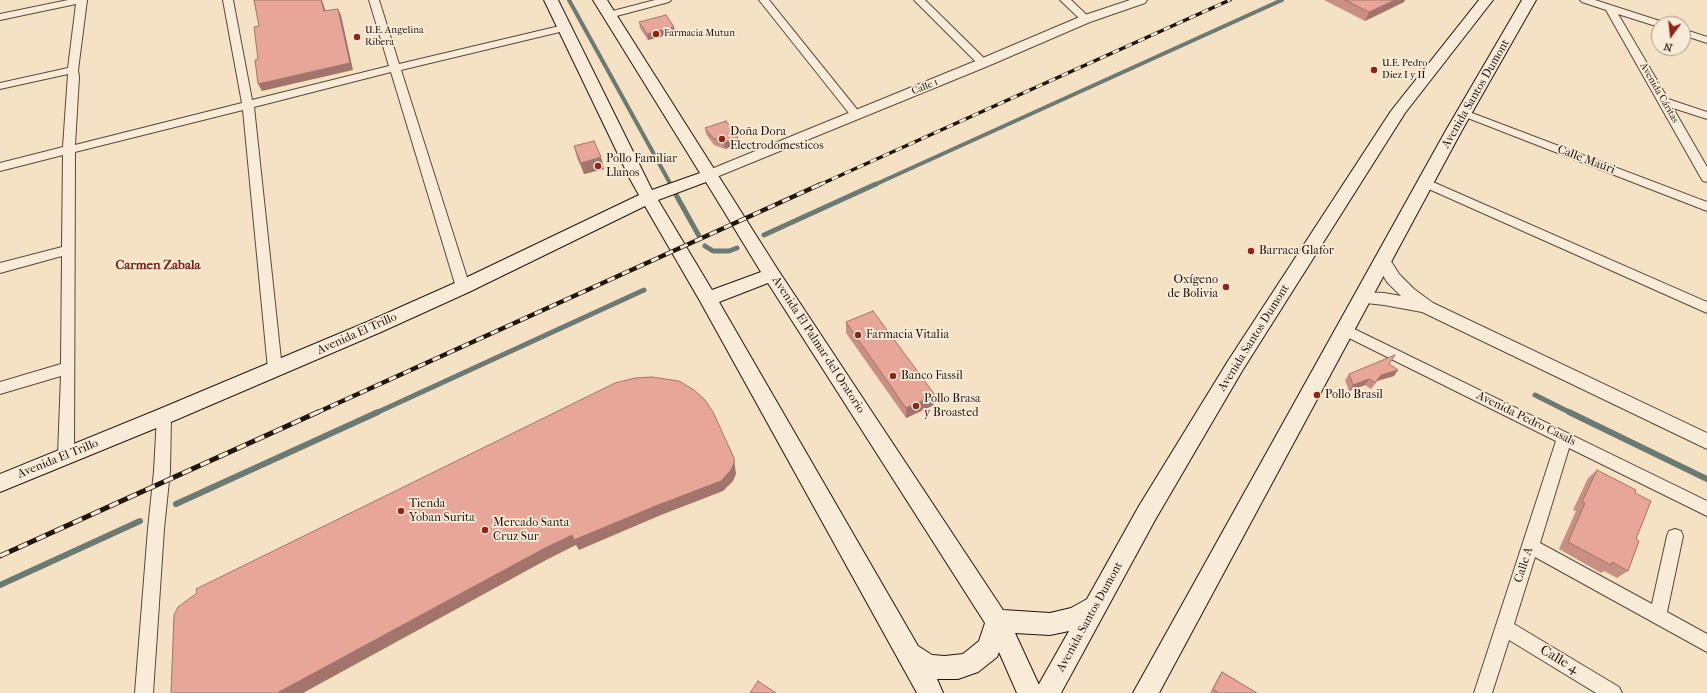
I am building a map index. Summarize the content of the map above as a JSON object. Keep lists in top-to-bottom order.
{
  "streets": {
    "main road": ["Avenida Santos Dumont", "Avenida El Trillo", "Avenida El Palmar del Oratorio"],
    "street": [
      "Calle 1",
      "Avenida Cáritas",
      "Calle Maúri",
      "Avenida Pedro Casals",
      "Calle A",
      "Calle 4"
    ]
  },
  "crossings": [
    ["Calle 1", "Avenida El Trillo"],
    ["Calle 1", "Avenida El Palmar del Oratorio"],
    ["Avenida Santos Dumont", "Calle Maúri"],
    ["Avenida Santos Dumont", "Avenida Pedro Casals"],
    ["Avenida El Trillo", "Avenida El Palmar del Oratorio"],
    ["Avenida Pedro Casals", "Calle A"],
    ["Calle A", "Calle 4"]
  ],
  "districts": ["Carmen Zabala"],
  "places": [
    "Farmacia Mutun",
    "U.E. Angelina Ribera",
    "U.E. Pedro Diez I y II",
    "Doña Dora Electrodomesticos",
    "Pollo Familiar Llanos",
    "Barraca Glafor",
    "Oxígeno de Bolivia",
    "Farmacia Vitalia",
    "Banco Fassil",
    "Pollo Brasil",
    "Pollo Brasa y Broasted",
    "Tienda Yoban Surita",
    "Mercado Santa Cruz Sur"
  ],
  "north": "bottom"
}
